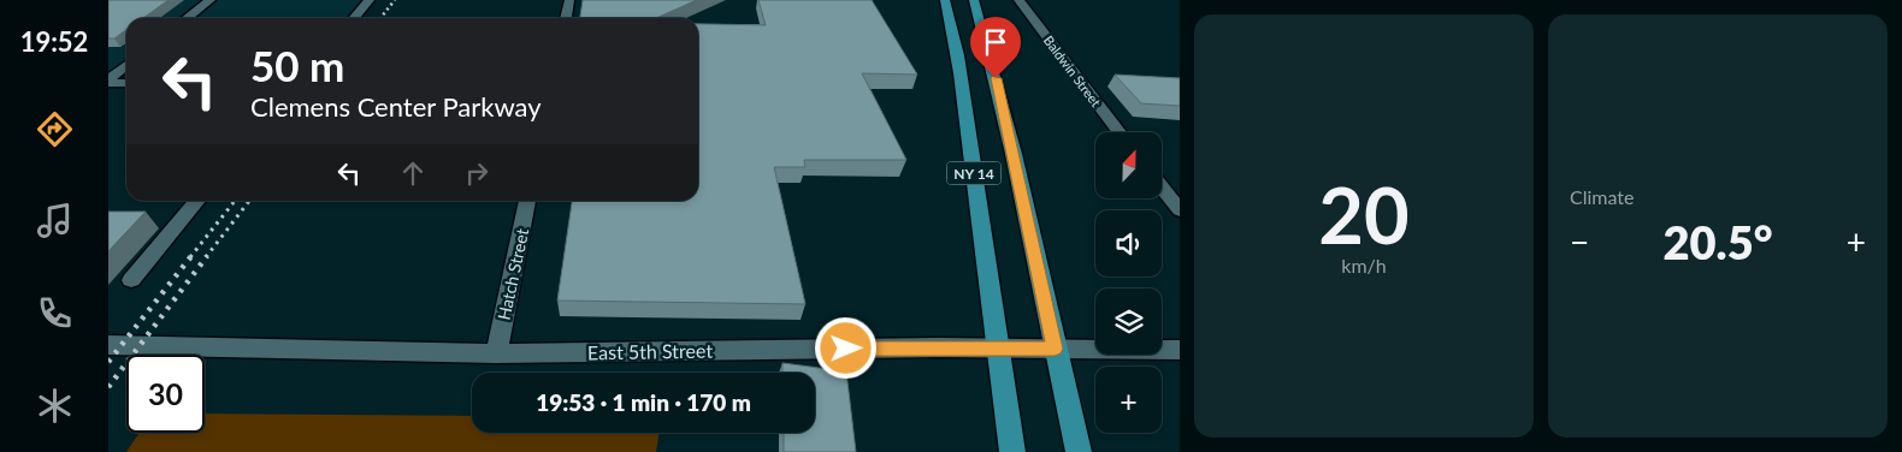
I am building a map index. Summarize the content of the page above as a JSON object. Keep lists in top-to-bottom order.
{
  "streets": {
    "main road": ["NY 14"],
    "street": ["Baldwin Street", "Hatch Street", "East 5th Street"]
  },
  "crossings": [
    ["NY 14", "East 5th Street"],
    ["Hatch Street", "East 5th Street"]
  ],
  "north": "top",
  "page": {
    "tabs": "19:52",
    "tile": [
      ["20", "km/h"],
      "Climate"
    ],
    "turn": ["50 m", "Clemens Center Parkway"],
    "map_buttons": "+",
    "heat": ["−", "20.5°", "+"],
    "limit": "30",
    "trip": "19:53 · 1 min · 170 m"
  }
}
